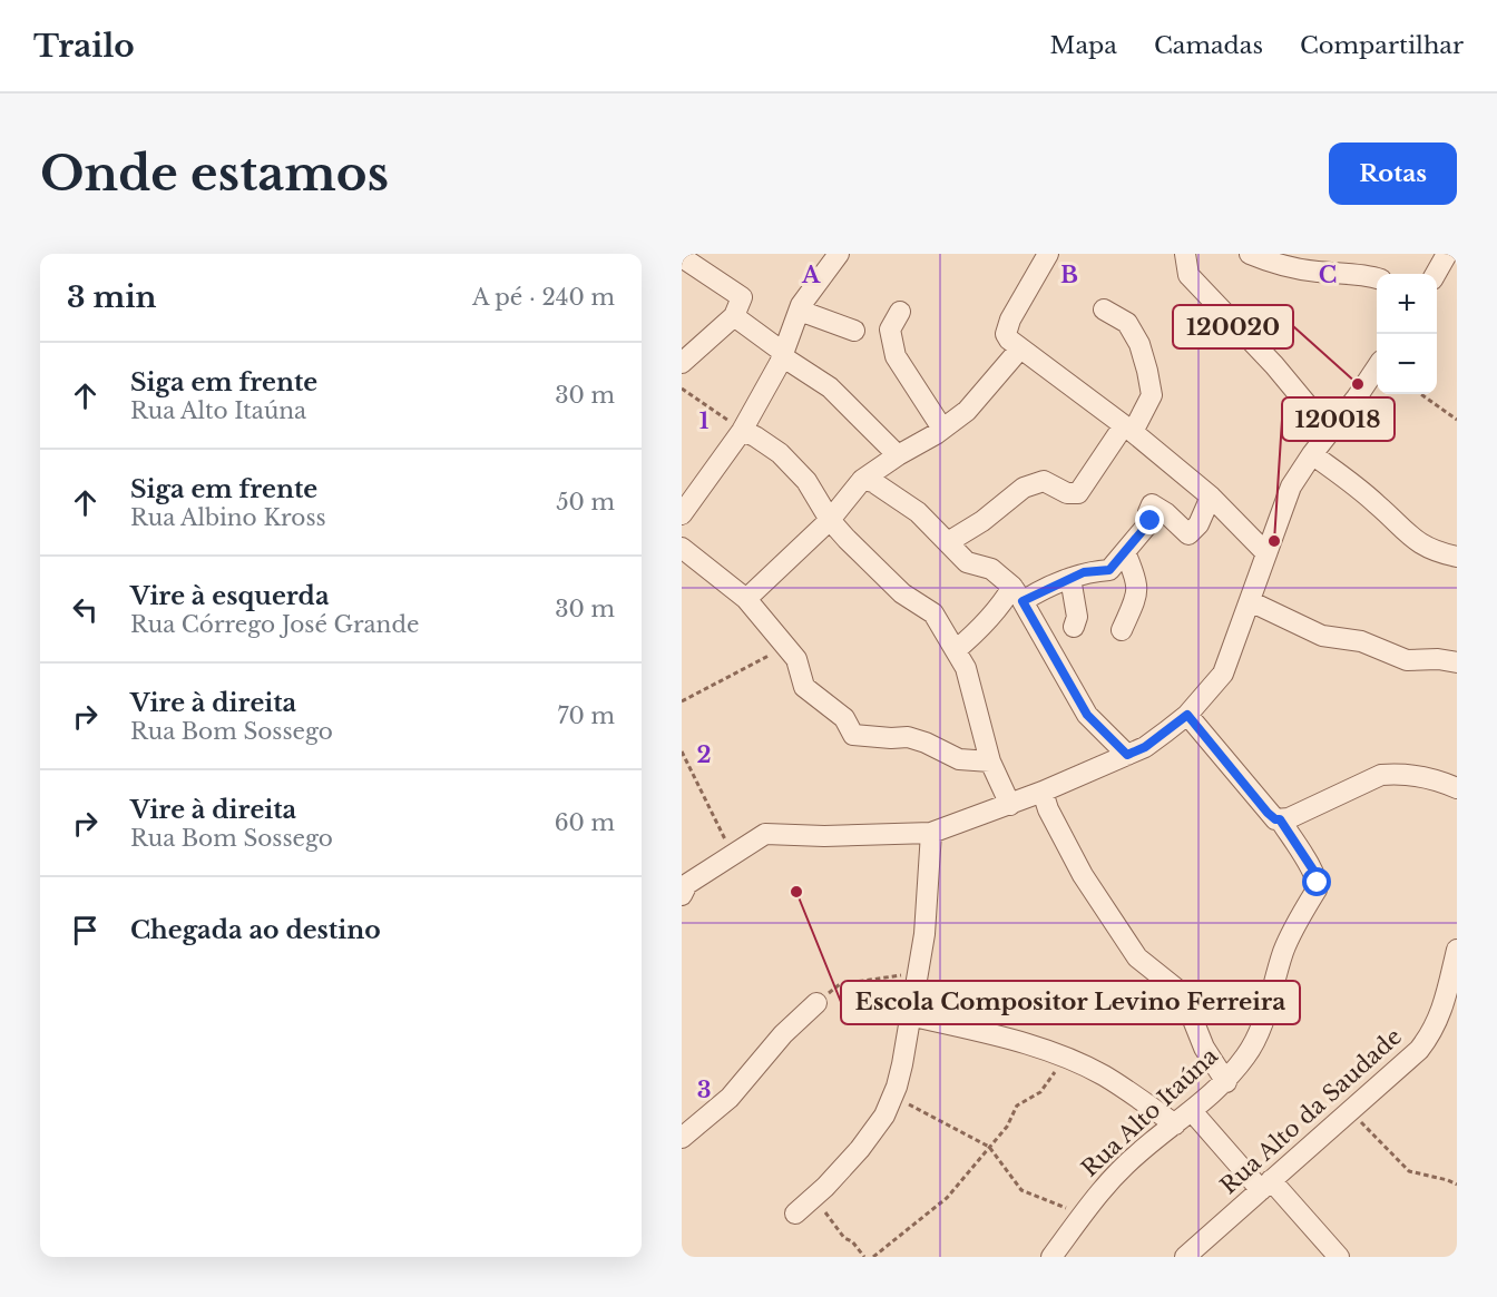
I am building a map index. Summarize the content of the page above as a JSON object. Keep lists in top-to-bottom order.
{
  "streets": {
    "street": ["Rua Alto da Saudade", "Rua Alto Itaúna"]
  },
  "places": ["120020", "120018", "Escola Compositor Levino Ferreira"],
  "page": {
    "header": "Trailo",
    "nav": ["Mapa", "Camadas", "Compartilhar"],
    "buttons": "Rotas",
    "title": "Onde estamos",
    "heading": ["3 min", "A pé · 240 m"],
    "map_buttons": ["+", "−"],
    "list": [
      ["Siga em frente", "Rua Alto Itaúna", "30 m"],
      ["Siga em frente", "Rua Albino Kross", "50 m"],
      ["Vire à esquerda", "Rua Córrego José Grande", "30 m"],
      ["Vire à direita", "Rua Bom Sossego", "70 m"],
      ["Vire à direita", "Rua Bom Sossego", "60 m"],
      "Chegada ao destino"
    ]
  },
  "grid": {
    "columns": ["A", "B", "C"],
    "rows": ["1", "2", "3"]
  }
}
